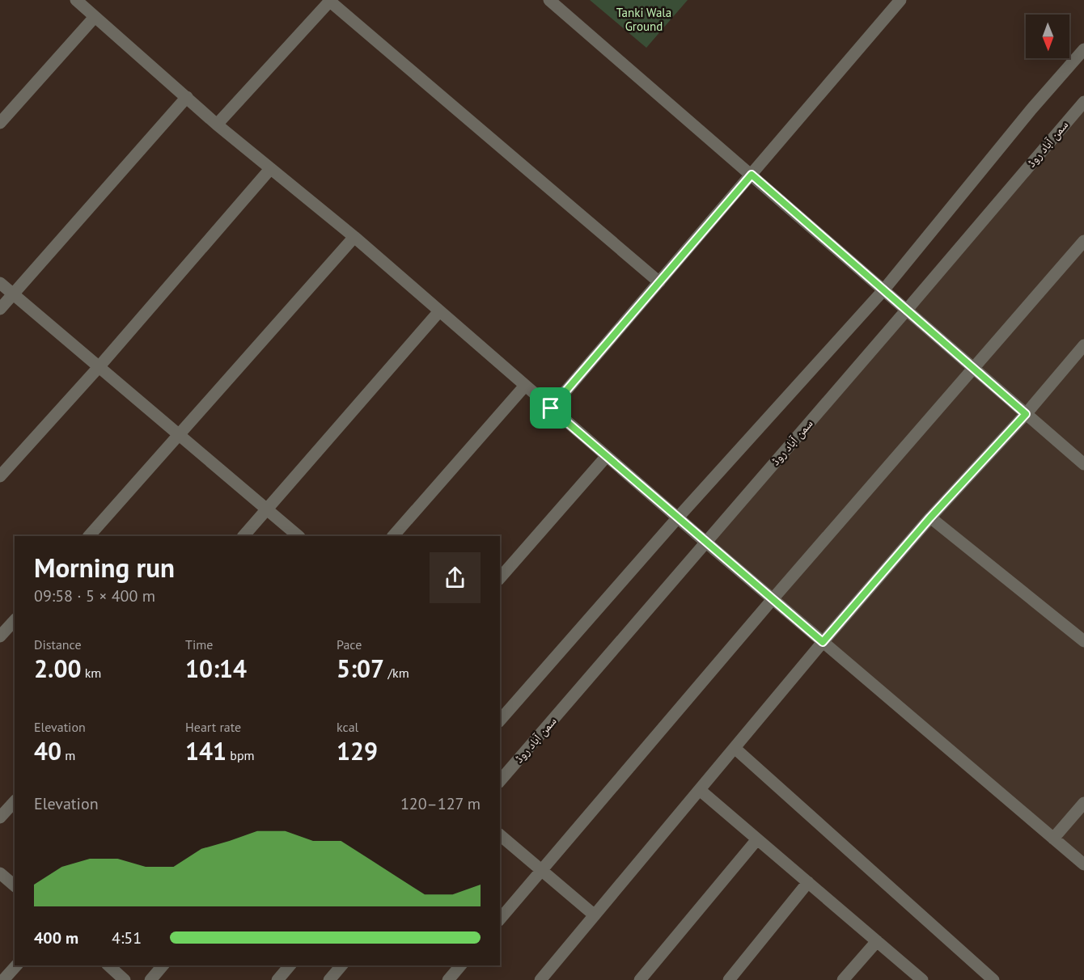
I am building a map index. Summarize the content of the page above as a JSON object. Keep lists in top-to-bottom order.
{
  "streets": {
    "street": ["سمن آباد روڈ"]
  },
  "parks": ["Tanki Wala Ground"],
  "north": "bottom",
  "page": {
    "heading": ["Morning run", "09:58 · 5 × 400 m"],
    "stats": [
      ["Distance", "2.00 km"],
      ["Time", "10:14"],
      ["Pace", "5:07 /km"],
      ["Elevation", "40 m"],
      ["Heart rate", "141 bpm"],
      ["kcal", "129"]
    ],
    "chart": ["Elevation", "120–127 m"],
    "list": [
      {
        "name": "400 m",
        "note": "4:51"
      }
    ]
  }
}
